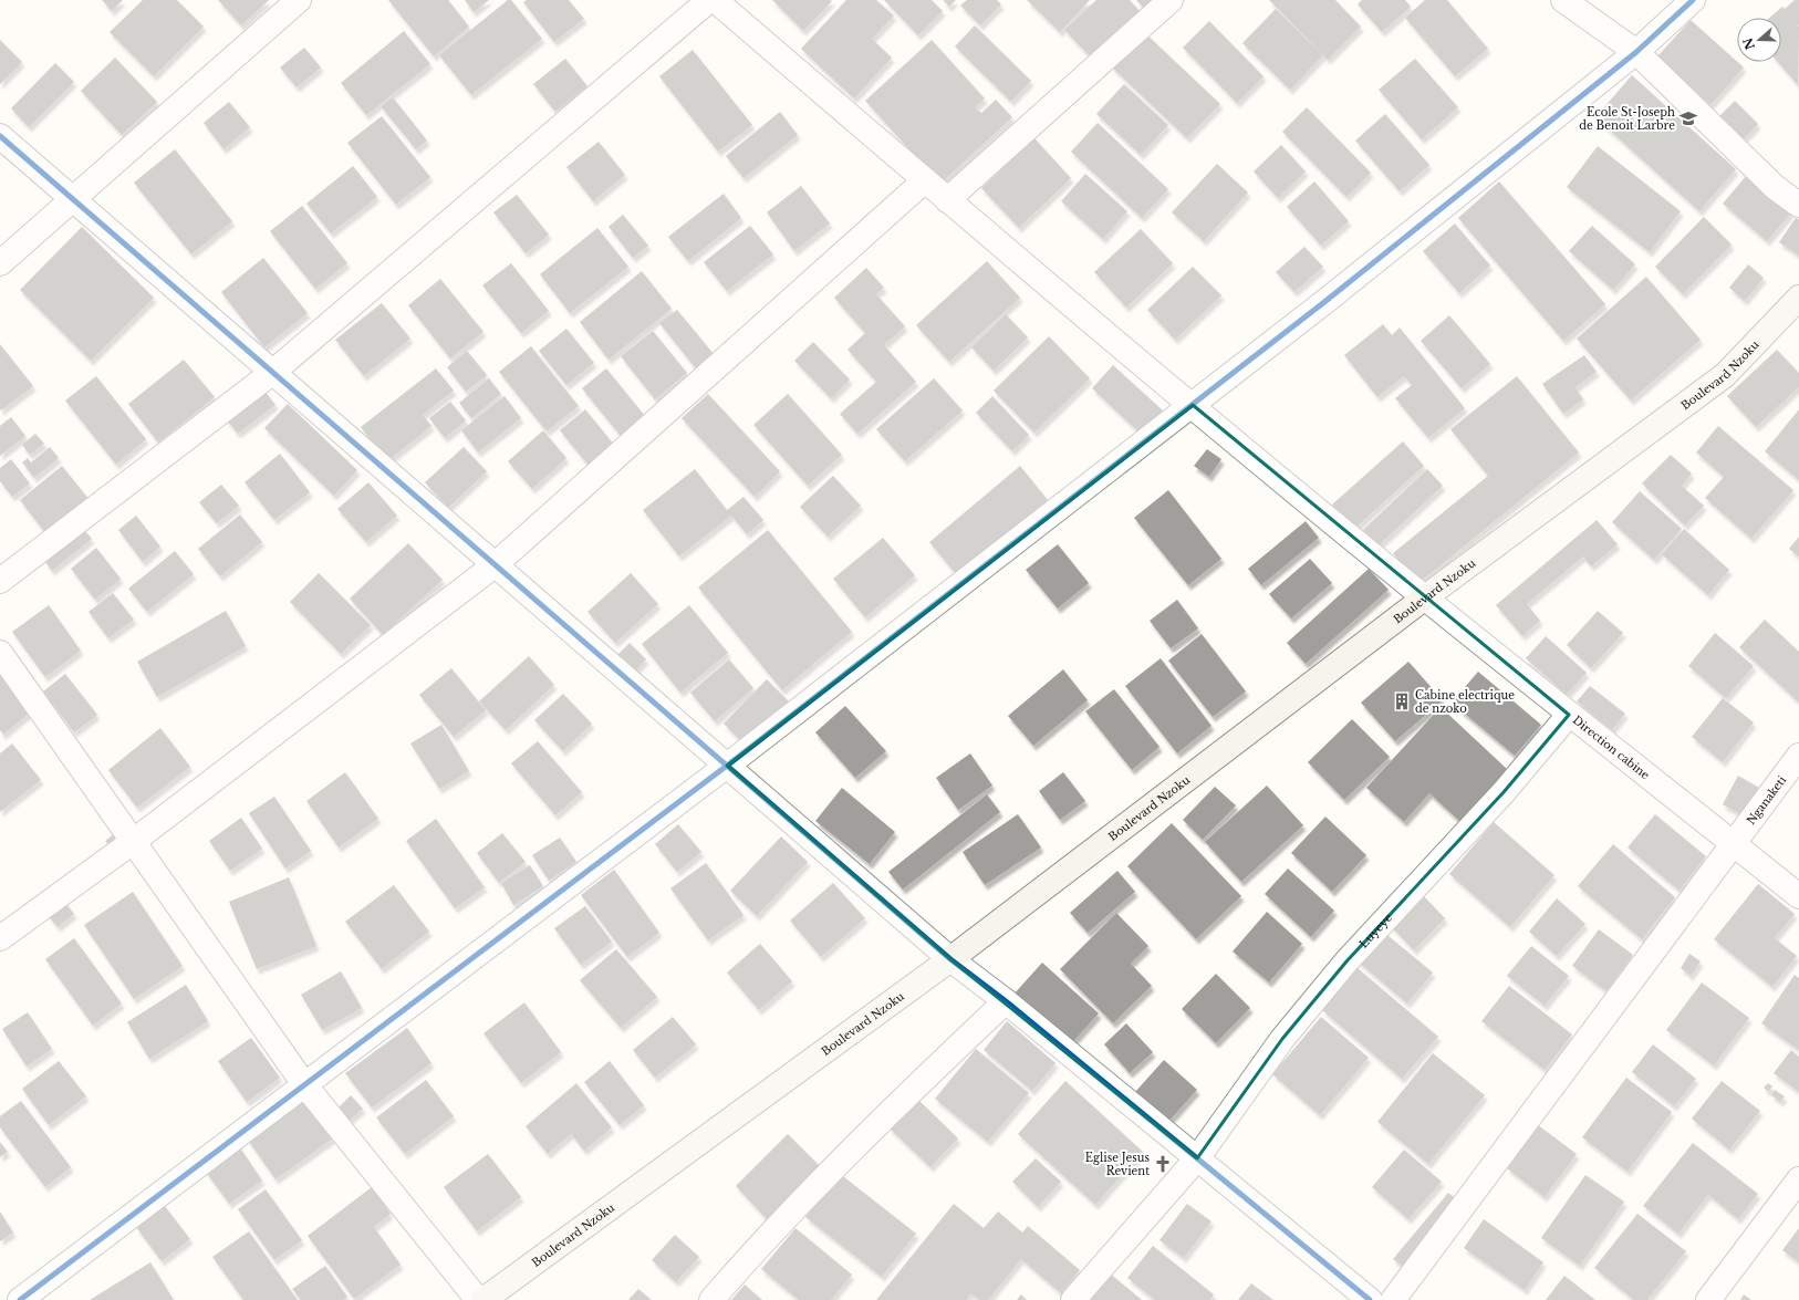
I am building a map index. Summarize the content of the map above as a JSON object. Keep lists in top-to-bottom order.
{
  "streets": {
    "street": [
      "Boulevard Nzoku",
      "Direction cabine",
      "Nganaketi",
      "Luyeye"
    ]
  },
  "crossings": [
    ["Boulevard Nzoku", "Direction cabine"],
    ["Direction cabine", "Nganaketi"],
    ["Direction cabine", "Luyeye"]
  ],
  "places": {
    "school or university": ["Ecole St-Joseph de Benoit Larbre"],
    "building": ["Cabine electrique de nzoko"],
    "church": ["Eglise Jesus Revient"]
  },
  "north": "left"
}
